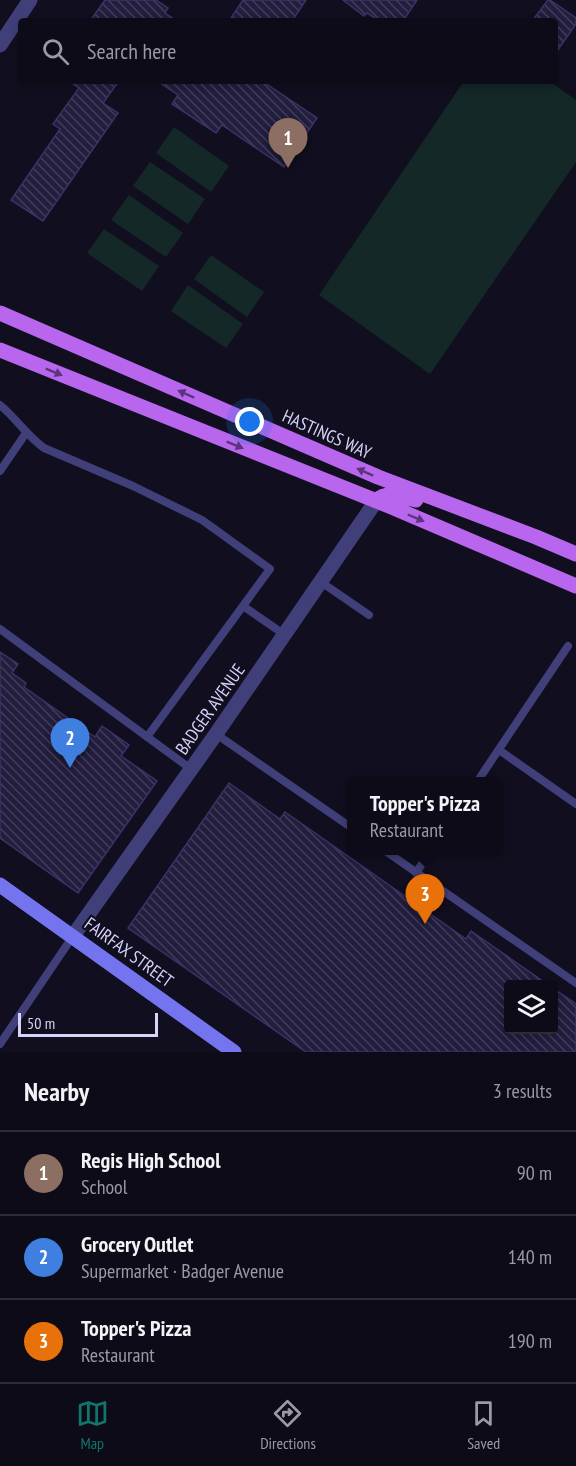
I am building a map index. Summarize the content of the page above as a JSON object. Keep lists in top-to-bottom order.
{
  "streets": {
    "main road": ["HASTINGS WAY"],
    "street": ["BADGER AVENUE", "FAIRFAX STREET"]
  },
  "crossings": [
    ["BADGER AVENUE", "FAIRFAX STREET"]
  ],
  "scale_bar": "50 m",
  "page": {
    "search": "Search here",
    "pins": ["1", "2", "3"],
    "popup": ["Topper's Pizza", "Restaurant"],
    "scale": "50 m",
    "heading": ["Nearby", "3 results"],
    "list": [
      {
        "mark": "1",
        "name": "Regis High School",
        "note": "School",
        "value": "90 m"
      },
      {
        "mark": "2",
        "name": "Grocery Outlet",
        "note": "Supermarket · Badger Avenue",
        "value": "140 m"
      },
      {
        "mark": "3",
        "name": "Topper's Pizza",
        "note": "Restaurant",
        "value": "190 m"
      }
    ],
    "nav": ["Map", "Directions", "Saved"]
  }
}
